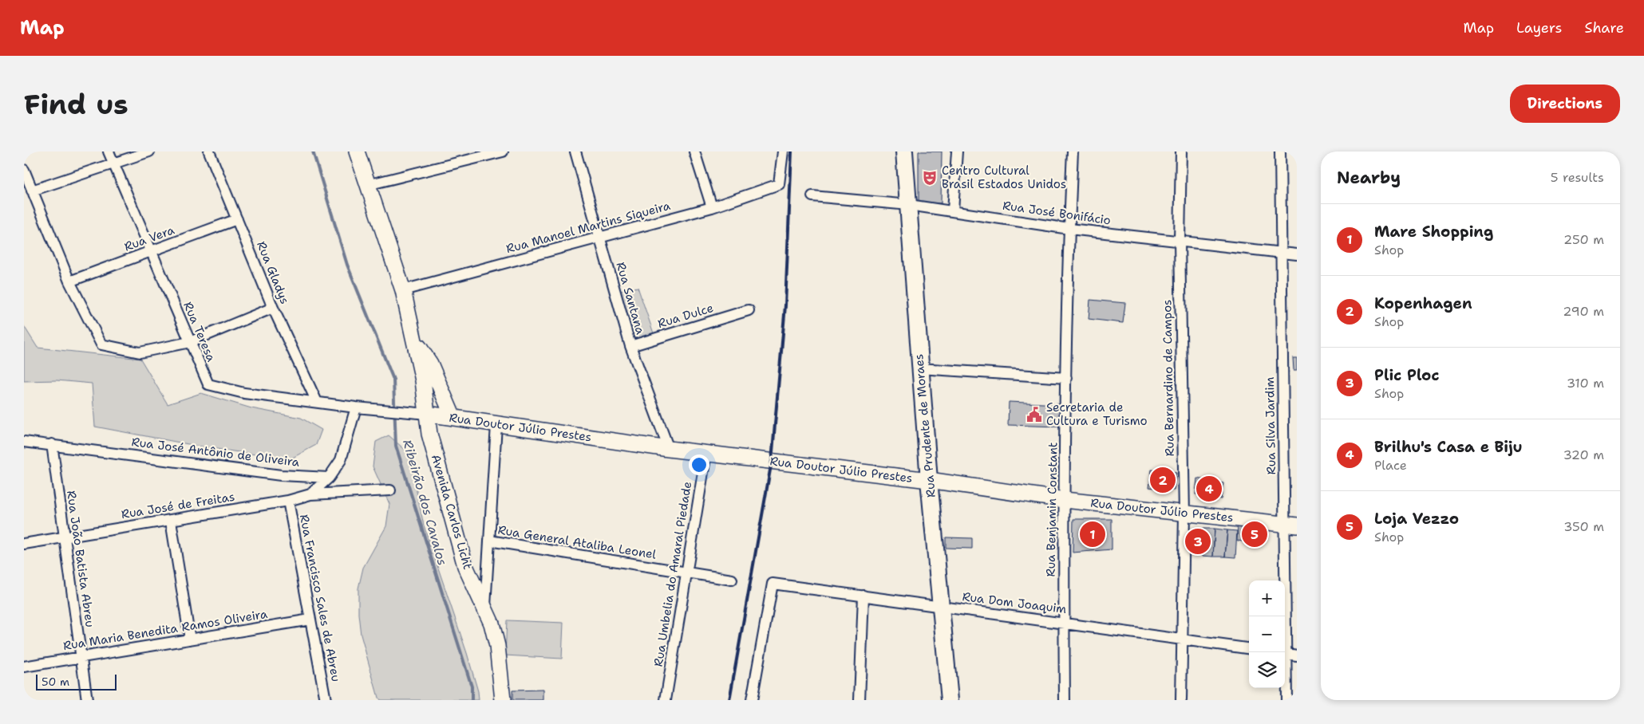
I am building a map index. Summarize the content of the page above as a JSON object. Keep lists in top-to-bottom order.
{
  "streets": {
    "main road": ["Rua Prudente de Moraes", "Rua Doutor Júlio Prestes", "Avenida Carlos Licht"],
    "street": [
      "Rua José Bonifácio",
      "Rua Manoel Martins Siqueira",
      "Rua Vera",
      "Rua Gladys",
      "Rua Santana",
      "Rua Dulce",
      "Rua Teresa",
      "Rua Bernardino de Campos",
      "Rua Silva Jardim",
      "Rua José Antônio de Oliveira",
      "Rua José de Freitas",
      "Rua Benjamin Constant",
      "Rua General Ataliba Leonel",
      "Rua João Batista Abreu",
      "Rua Umbelia do Amaral Piedade",
      "Rua Francisco Sales de Abreu",
      "Rua Dom Joaquim",
      "Rua Maria Benedita Ramos Oliveira"
    ]
  },
  "crossings": [
    ["Rua José Bonifácio", "Rua Bernardino de Campos"],
    ["Rua José Bonifácio", "Rua Prudente de Moraes"],
    ["Rua José Bonifácio", "Rua Silva Jardim"],
    ["Rua José Bonifácio", "Rua Benjamin Constant"],
    ["Rua Manoel Martins Siqueira", "Rua Santana"],
    ["Rua Manoel Martins Siqueira", "Avenida Carlos Licht"],
    ["Rua Vera", "Rua Gladys"],
    ["Rua Vera", "Rua Teresa"],
    ["Rua Gladys", "Rua Teresa"],
    ["Rua Santana", "Rua Dulce"],
    ["Rua Santana", "Rua Doutor Júlio Prestes"],
    ["Rua Teresa", "Rua Doutor Júlio Prestes"],
    ["Rua Bernardino de Campos", "Rua Doutor Júlio Prestes"],
    ["Rua Bernardino de Campos", "Rua Dom Joaquim"],
    ["Rua Prudente de Moraes", "Rua Doutor Júlio Prestes"],
    ["Rua Prudente de Moraes", "Rua Dom Joaquim"],
    ["Rua Silva Jardim", "Rua Doutor Júlio Prestes"],
    ["Rua Doutor Júlio Prestes", "Rua Benjamin Constant"],
    ["Rua Doutor Júlio Prestes", "Avenida Carlos Licht"],
    ["Rua Doutor Júlio Prestes", "Rua Umbelia do Amaral Piedade"],
    ["Rua José Antônio de Oliveira", "Rua José de Freitas"],
    ["Rua José Antônio de Oliveira", "Rua João Batista Abreu"],
    ["Rua José de Freitas", "Rua João Batista Abreu"],
    ["Rua José de Freitas", "Rua Francisco Sales de Abreu"],
    ["Rua Benjamin Constant", "Rua Dom Joaquim"],
    ["Rua General Ataliba Leonel", "Rua Umbelia do Amaral Piedade"],
    ["Rua João Batista Abreu", "Rua Maria Benedita Ramos Oliveira"],
    ["Rua Francisco Sales de Abreu", "Rua Maria Benedita Ramos Oliveira"]
  ],
  "water": ["Ribeirão dos Cavalos"],
  "places": {
    "theatre": ["Centro Cultural Brasil Estados Unidos"],
    "public building": ["Secretaria de Cultura e Turismo"]
  },
  "scale_bar": "50 m",
  "page": {
    "header": "Map",
    "nav": ["Map", "Layers", "Share"],
    "buttons": "Directions",
    "title": "Find us",
    "heading": ["Nearby", "5 results"],
    "list": [
      {
        "mark": "1",
        "name": "Mare Shopping",
        "note": "Shop",
        "value": "250 m"
      },
      {
        "mark": "2",
        "name": "Kopenhagen",
        "note": "Shop",
        "value": "290 m"
      },
      {
        "mark": "3",
        "name": "Plic Ploc",
        "note": "Shop",
        "value": "310 m"
      },
      {
        "mark": "4",
        "name": "Brilhu's Casa e Biju",
        "note": "Place",
        "value": "320 m"
      },
      {
        "mark": "5",
        "name": "Loja Vezzo",
        "note": "Shop",
        "value": "350 m"
      }
    ],
    "pins": [
      "2",
      "4",
      "1",
      "5",
      "3"
    ],
    "map_buttons": ["+", "−"],
    "scale": "50 m"
  }
}
